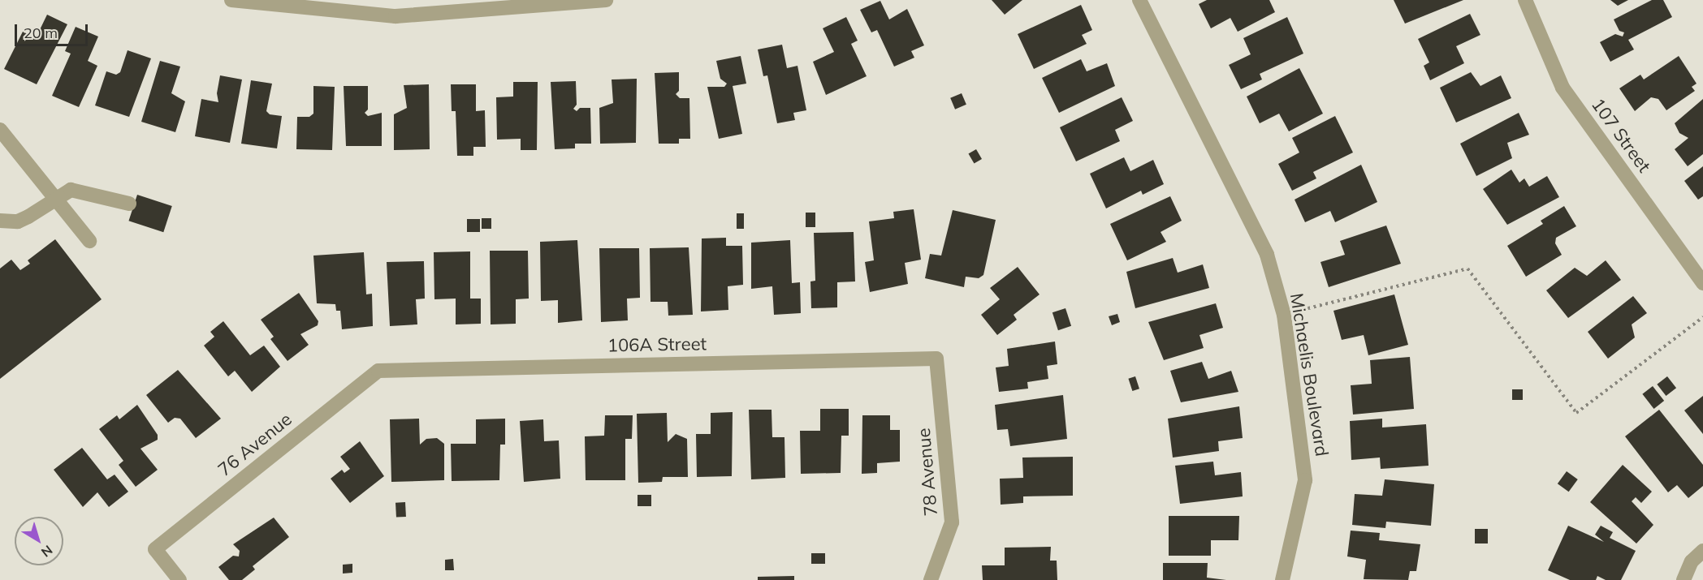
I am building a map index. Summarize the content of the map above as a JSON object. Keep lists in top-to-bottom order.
{
  "streets": {
    "street": [
      "107 Street",
      "106A Street",
      "Michaelis Boulevard",
      "76 Avenue",
      "78 Avenue"
    ]
  },
  "crossings": [
    ["106A Street", "76 Avenue"],
    ["106A Street", "78 Avenue"]
  ],
  "scale_bar": "20 m",
  "north": "bottom right"
}
